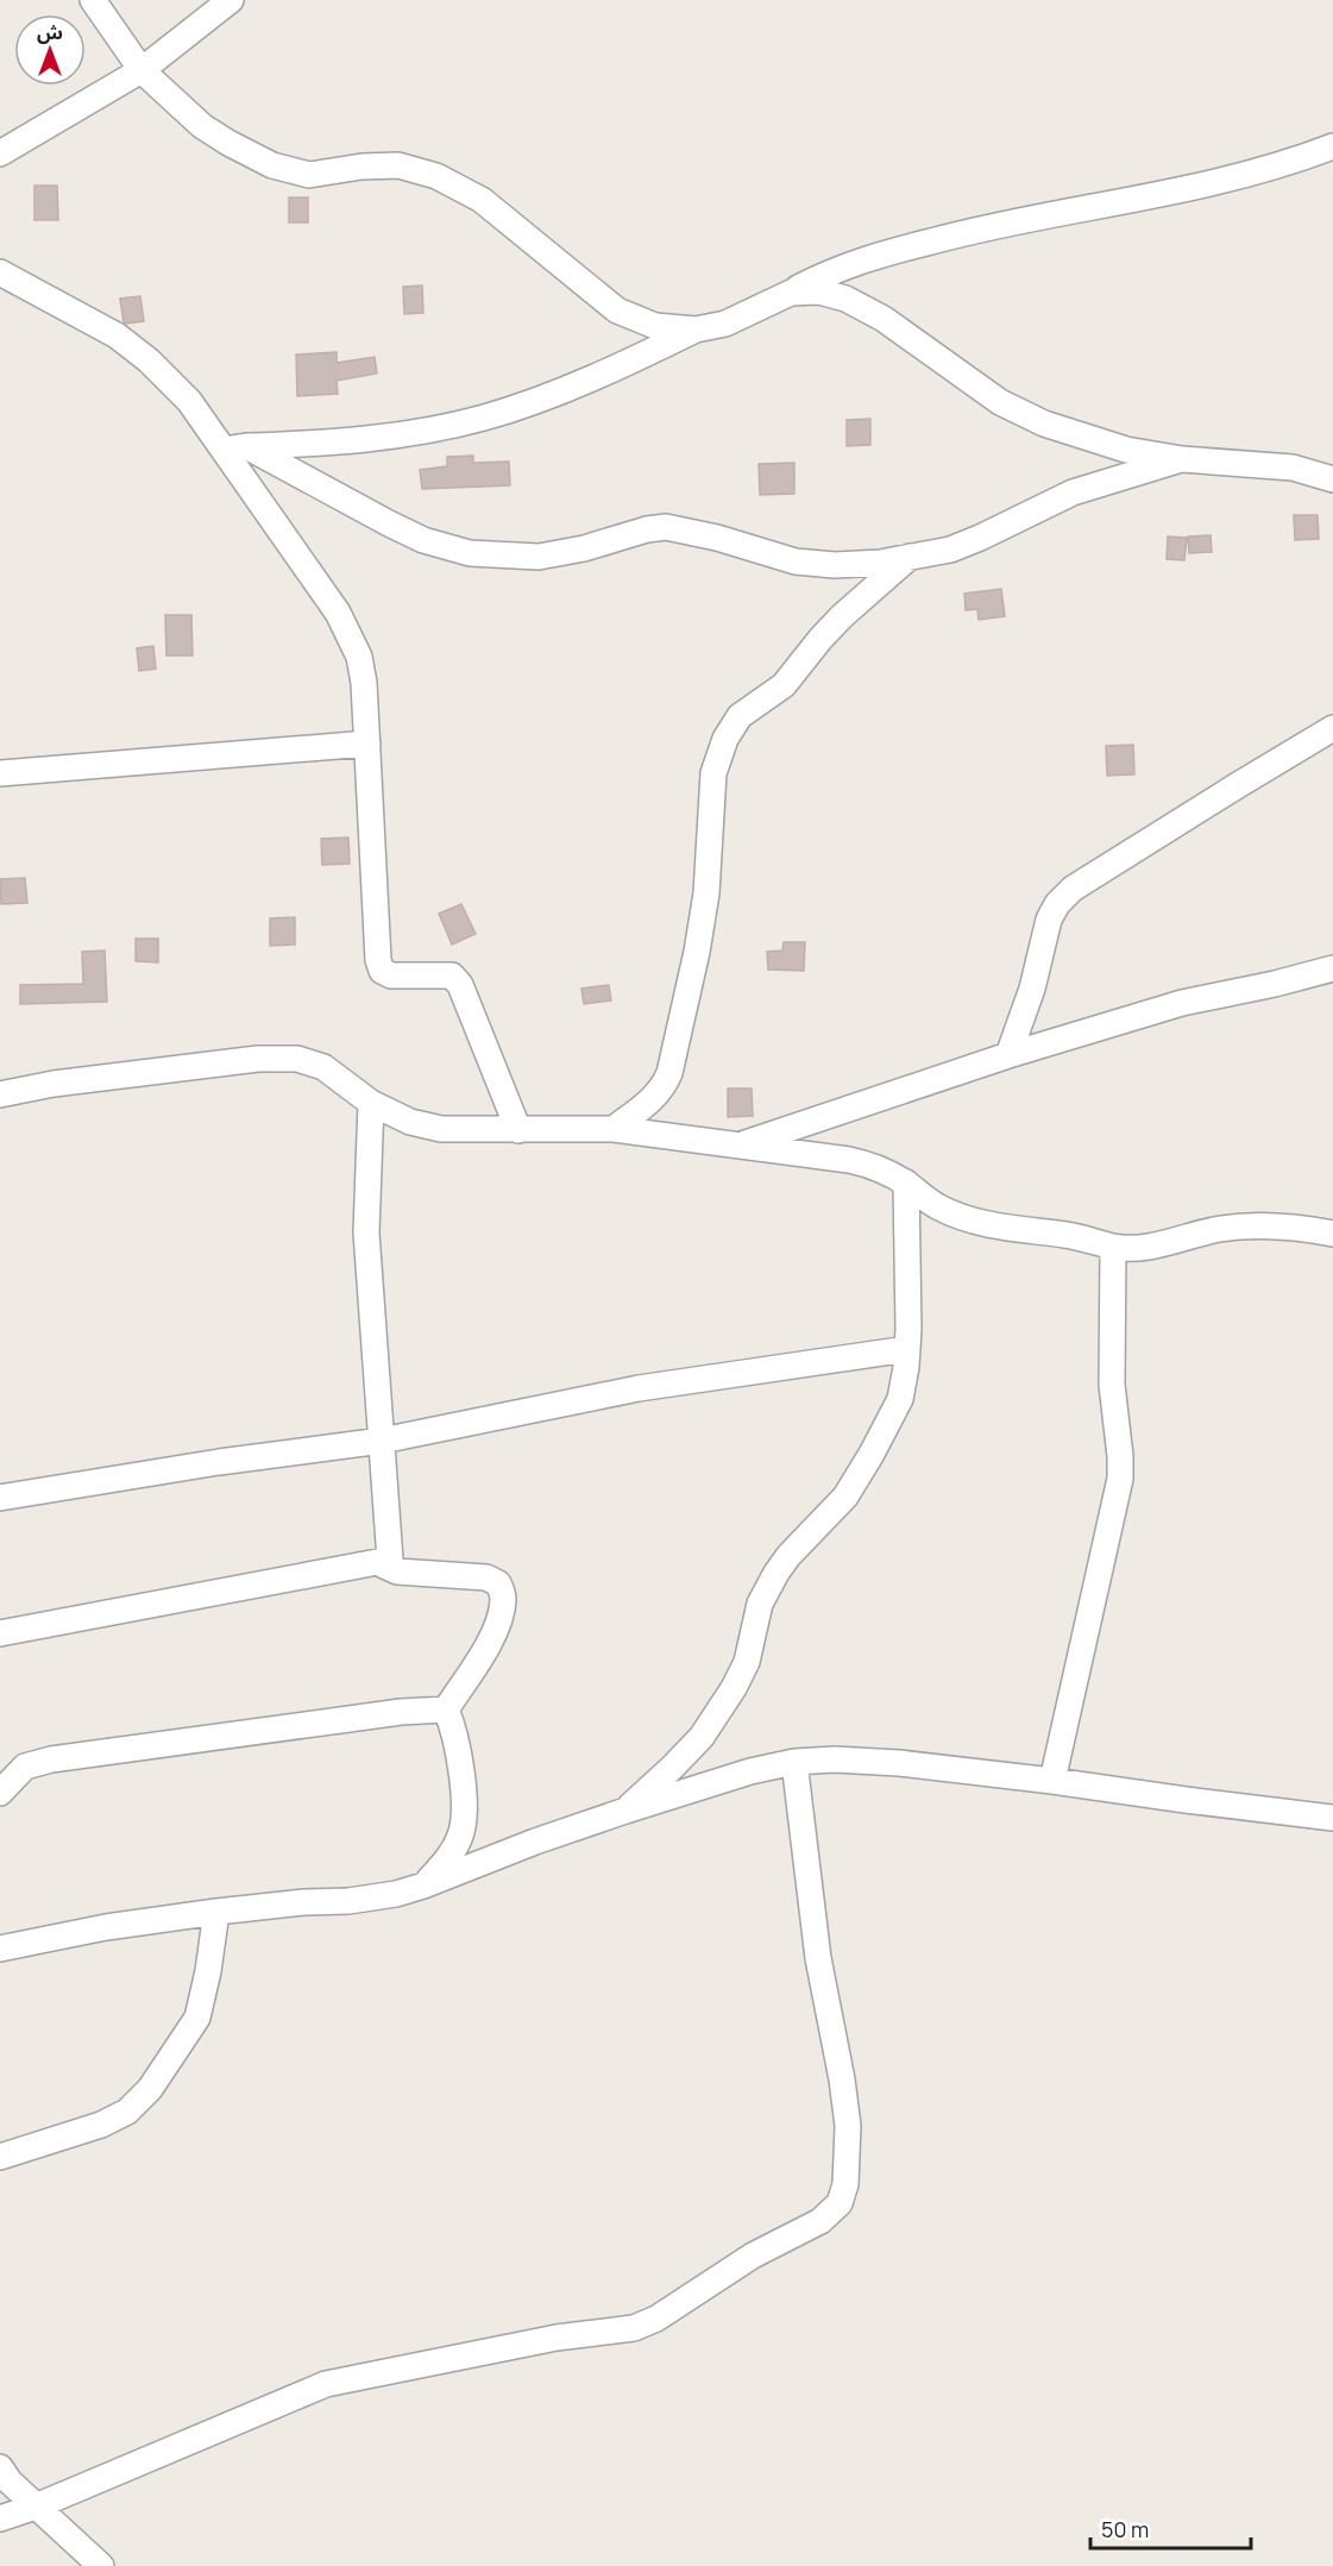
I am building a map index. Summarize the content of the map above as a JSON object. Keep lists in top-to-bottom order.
{
  "scale_bar": "50 m",
  "north": "top"
}
